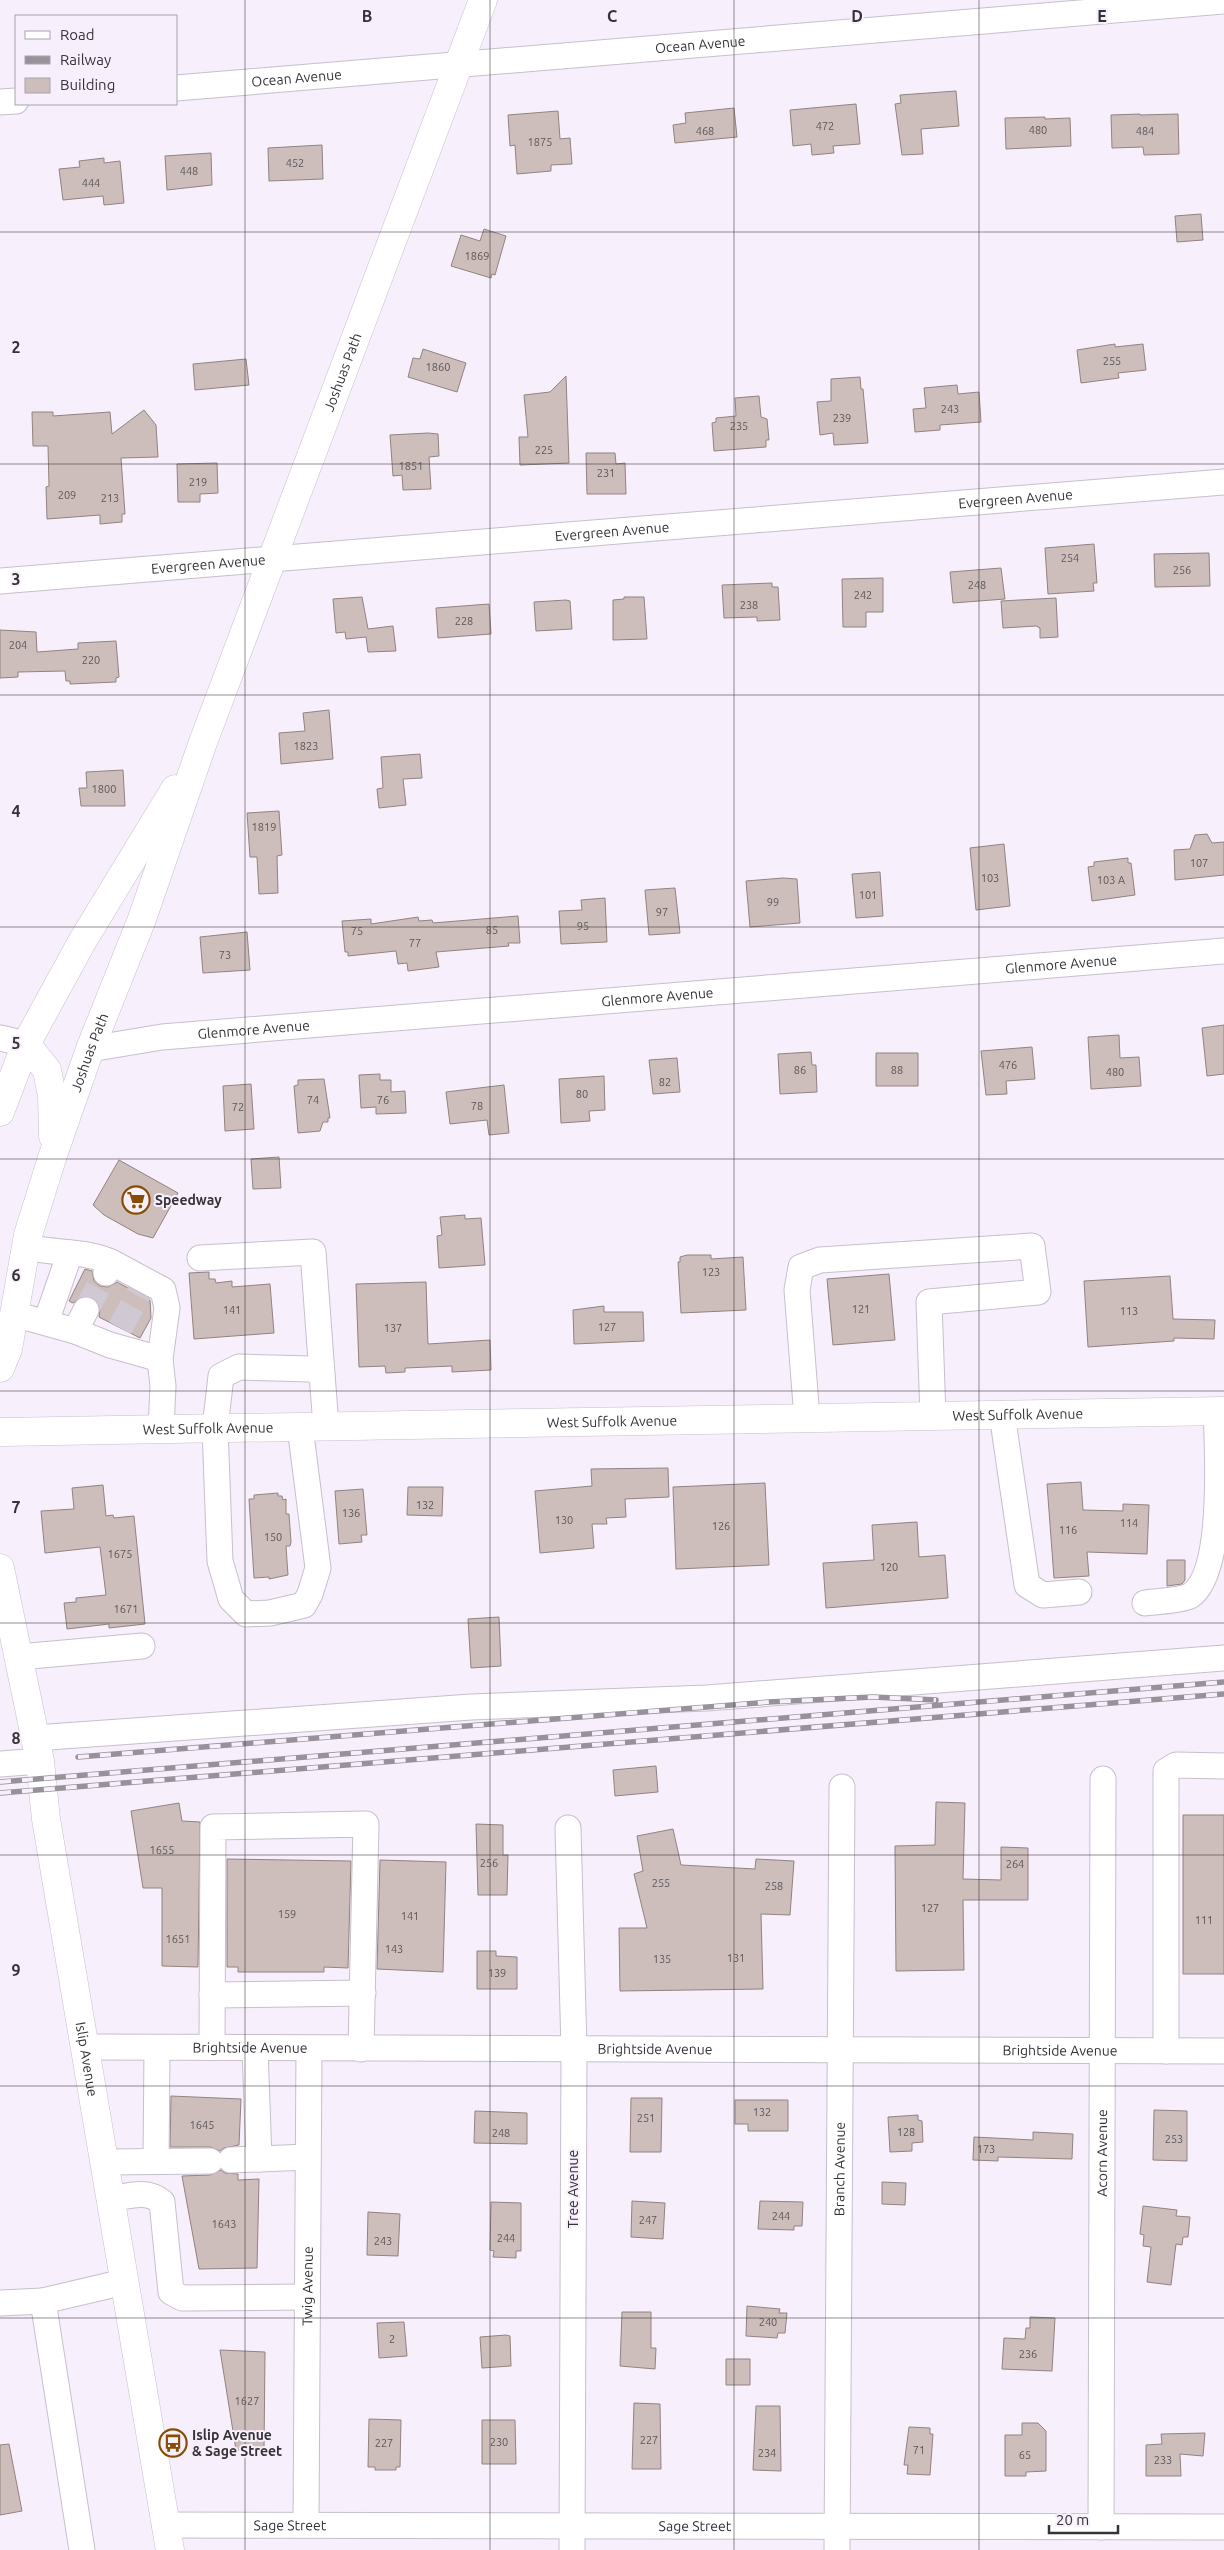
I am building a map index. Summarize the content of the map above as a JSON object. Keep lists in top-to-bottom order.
{
  "streets": {
    "main road": ["Joshuas Path", "West Suffolk Avenue", "Islip Avenue"],
    "street": [
      "Ocean Avenue",
      "Evergreen Avenue",
      "Glenmore Avenue",
      "Brightside Avenue",
      "Acorn Avenue",
      "Branch Avenue",
      "Tree Avenue",
      "Twig Avenue",
      "Sage Street"
    ]
  },
  "crossings": [
    ["Ocean Avenue", "Joshuas Path"],
    ["Joshuas Path", "Evergreen Avenue"],
    ["Joshuas Path", "Glenmore Avenue"],
    ["Brightside Avenue", "Islip Avenue"],
    ["Brightside Avenue", "Acorn Avenue"],
    ["Brightside Avenue", "Branch Avenue"],
    ["Brightside Avenue", "Tree Avenue"],
    ["Brightside Avenue", "Twig Avenue"],
    ["Islip Avenue", "Sage Street"],
    ["Acorn Avenue", "Sage Street"],
    ["Branch Avenue", "Sage Street"],
    ["Tree Avenue", "Sage Street"],
    ["Twig Avenue", "Sage Street"]
  ],
  "places": {
    "supermarket": ["Speedway"],
    "bus stop": ["Islip Avenue & Sage Street"]
  },
  "house_numbers": [
    "472",
    "480",
    "468",
    "484",
    "1875",
    "452",
    "448",
    "444",
    "1869",
    "255",
    "1860",
    "243",
    "239",
    "235",
    "225",
    "1851",
    "231",
    "219",
    "209",
    "213",
    "254",
    "256",
    "248",
    "242",
    "238",
    "228",
    "204",
    "220",
    "1823",
    "1800",
    "1819",
    "107",
    "103",
    "103 A",
    "101",
    "99",
    "97",
    "95",
    "85",
    "75",
    "77",
    "73",
    "476",
    "86",
    "88",
    "480",
    "82",
    "80",
    "74",
    "76",
    "78",
    "72",
    "123",
    "121",
    "141",
    "113",
    "127",
    "137",
    "132",
    "136",
    "130",
    "114",
    "126",
    "116",
    "150",
    "1675",
    "120",
    "1671",
    "1655",
    "256",
    "264",
    "255",
    "258",
    "127",
    "159",
    "141",
    "111",
    "1651",
    "143",
    "131",
    "135",
    "139",
    "132",
    "251",
    "1645",
    "128",
    "248",
    "253",
    "173",
    "244",
    "247",
    "1643",
    "244",
    "243",
    "240",
    "2",
    "236",
    "1627",
    "227",
    "230",
    "227",
    "71",
    "234",
    "65",
    "233"
  ],
  "legend": ["Road", "Railway", "Building"],
  "scale_bar": "20 m",
  "grid": {
    "columns": [
      "B",
      "C",
      "D",
      "E"
    ],
    "rows": [
      "2",
      "3",
      "4",
      "5",
      "6",
      "7",
      "8",
      "9"
    ]
  }
}
